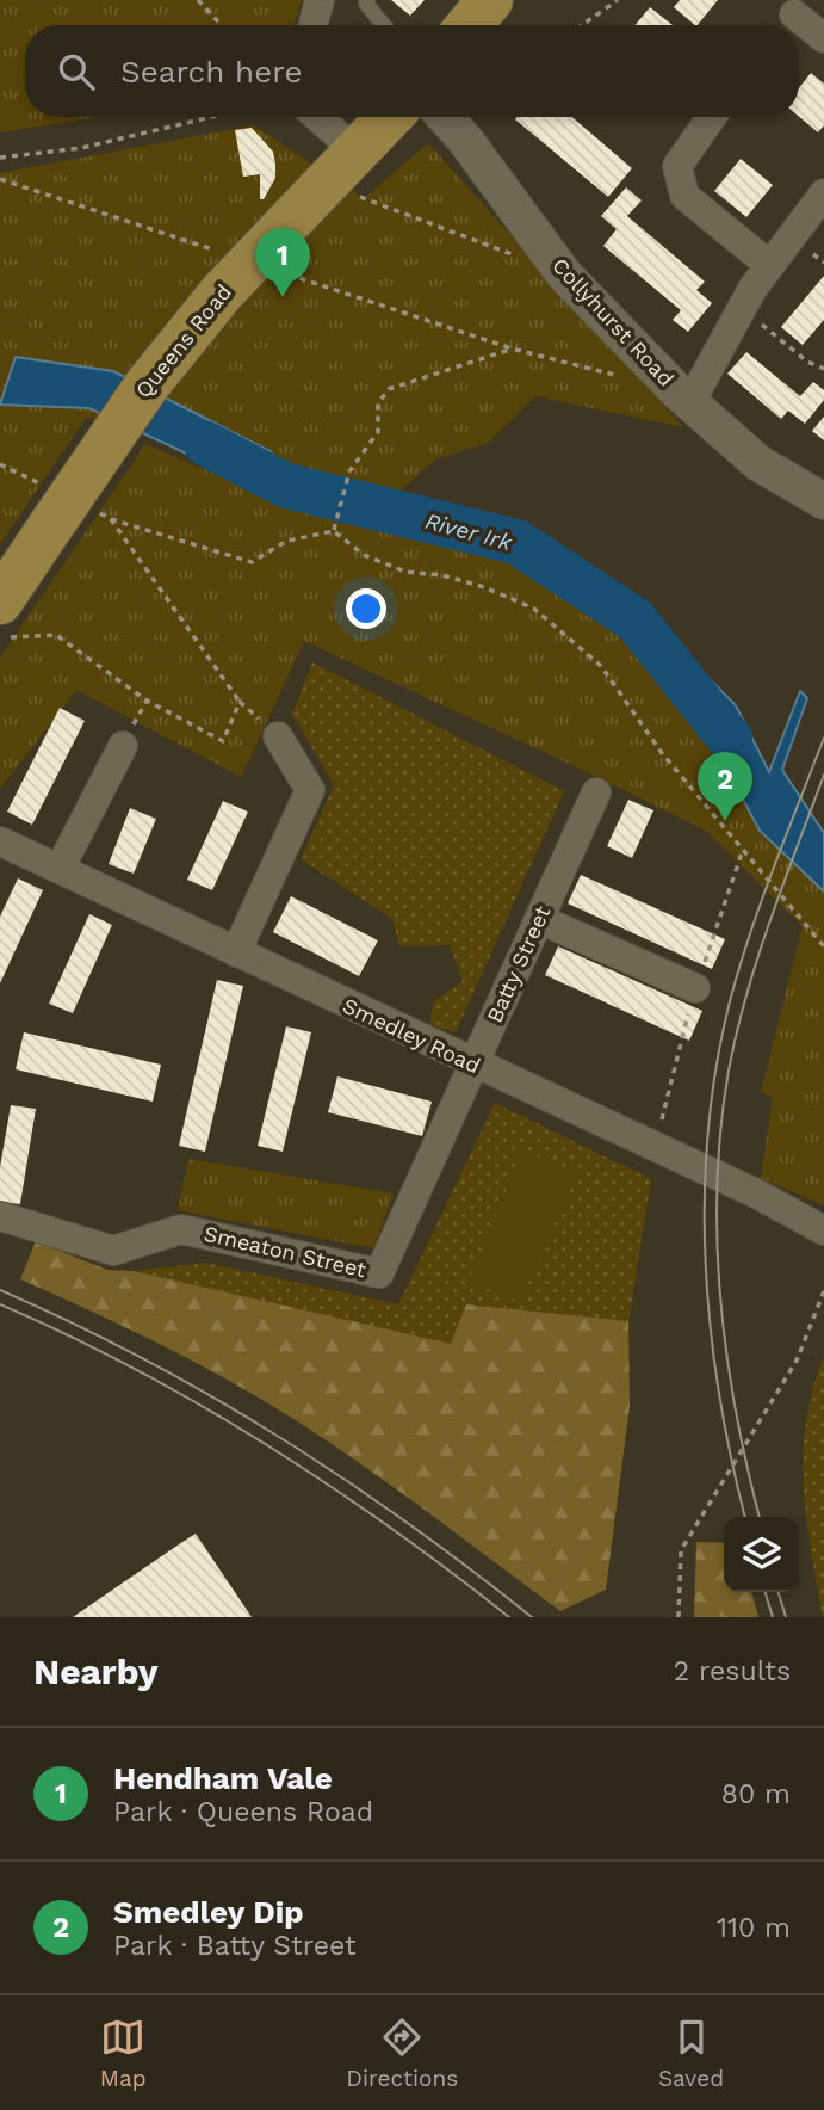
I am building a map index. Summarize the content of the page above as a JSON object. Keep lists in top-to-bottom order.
{
  "streets": {
    "highway": ["Queens Road"],
    "street": [
      "Collyhurst Road",
      "Batty Street",
      "Smedley Road",
      "Smeaton Street"
    ]
  },
  "crossings": [
    ["Batty Street", "Smedley Road"],
    ["Batty Street", "Smeaton Street"]
  ],
  "water": ["River Irk"],
  "page": {
    "search": "Search here",
    "pins": ["1", "2"],
    "heading": ["Nearby", "2 results"],
    "list": [
      {
        "mark": "1",
        "name": "Hendham Vale",
        "note": "Park · Queens Road",
        "value": "80 m"
      },
      {
        "mark": "2",
        "name": "Smedley Dip",
        "note": "Park · Batty Street",
        "value": "110 m"
      }
    ],
    "nav": ["Map", "Directions", "Saved"]
  }
}
